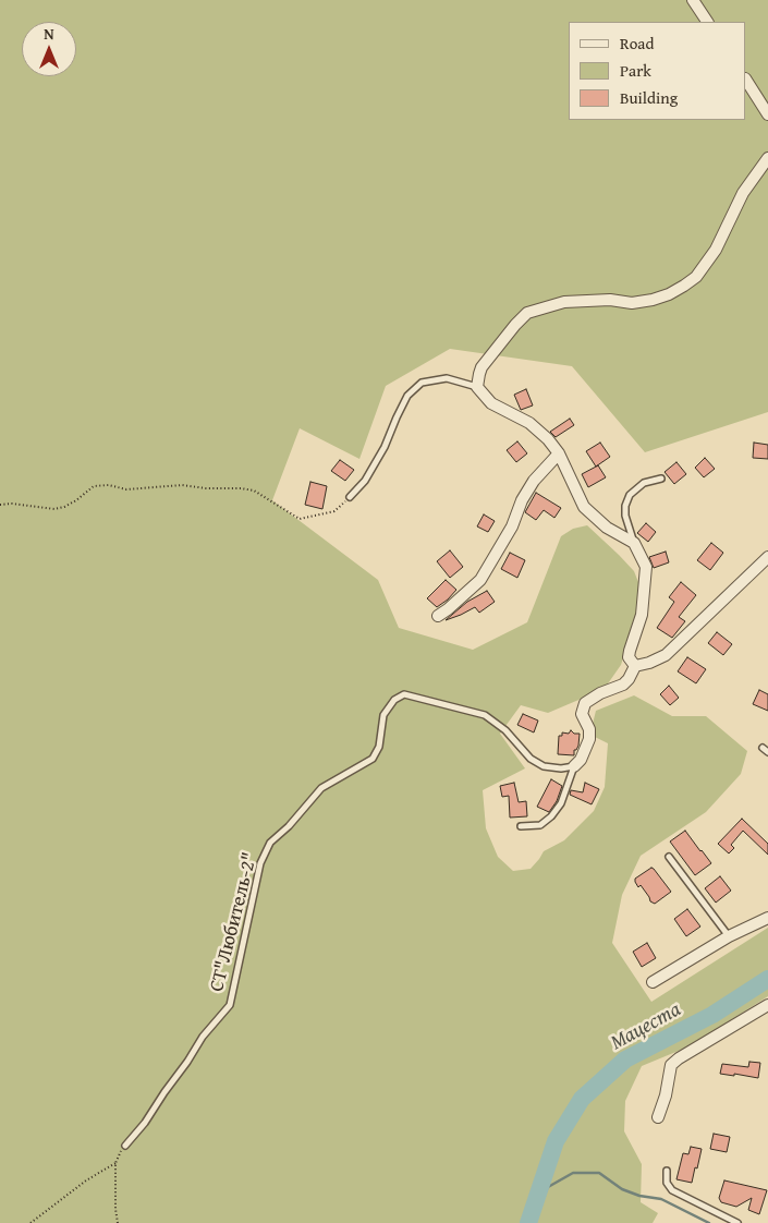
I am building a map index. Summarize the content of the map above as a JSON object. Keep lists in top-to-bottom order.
{
  "streets": {
    "lane": ["СТ\"Любитель-2\""]
  },
  "water": ["Мацеста"],
  "legend": ["Road", "Park", "Building"],
  "north": "top"
}
